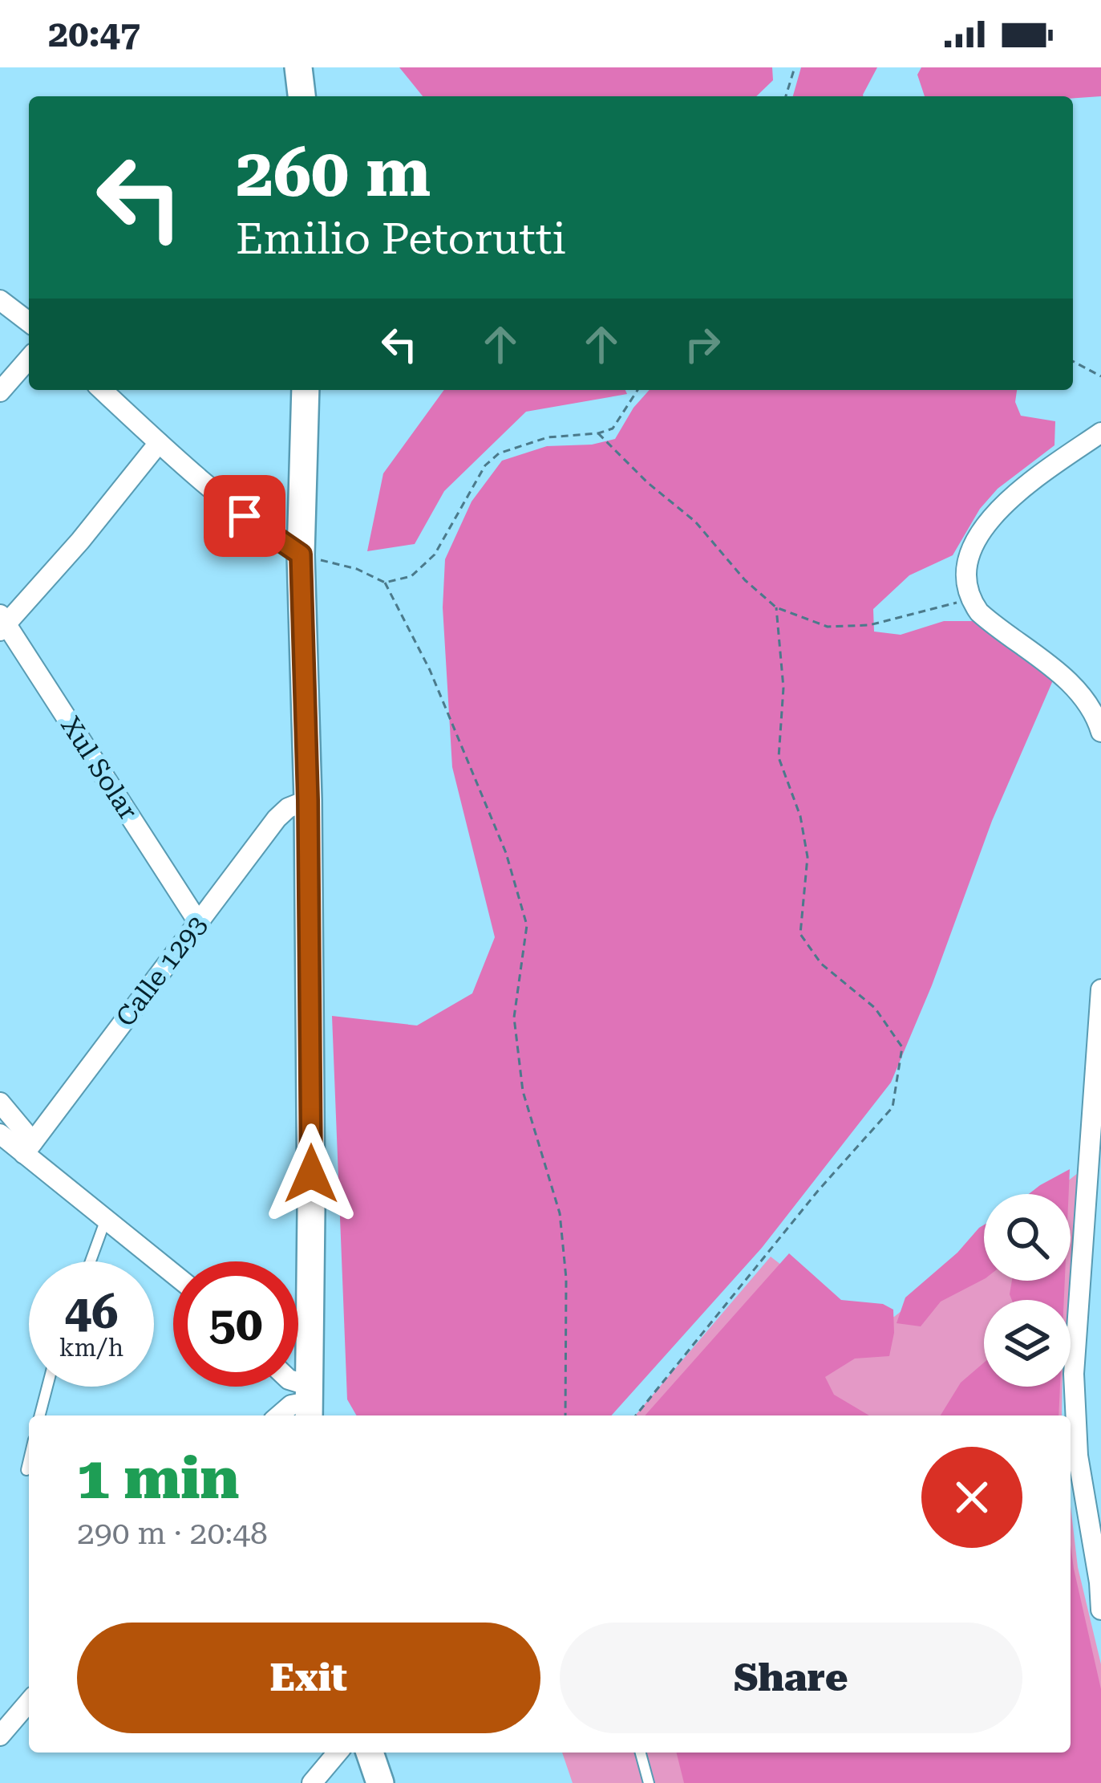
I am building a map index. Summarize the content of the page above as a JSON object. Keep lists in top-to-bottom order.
{
  "streets": {
    "street": ["Xul Solar", "Calle 1293"]
  },
  "crossings": [
    ["Xul Solar", "Calle 1293"]
  ],
  "page": {
    "status": "20:47",
    "turn": ["260 m", "Emilio Petorutti"],
    "speed": "46 km/h",
    "limit": "50",
    "heading": ["1 min", "290 m · 20:48"],
    "buttons": ["Exit", "Share"]
  }
}
